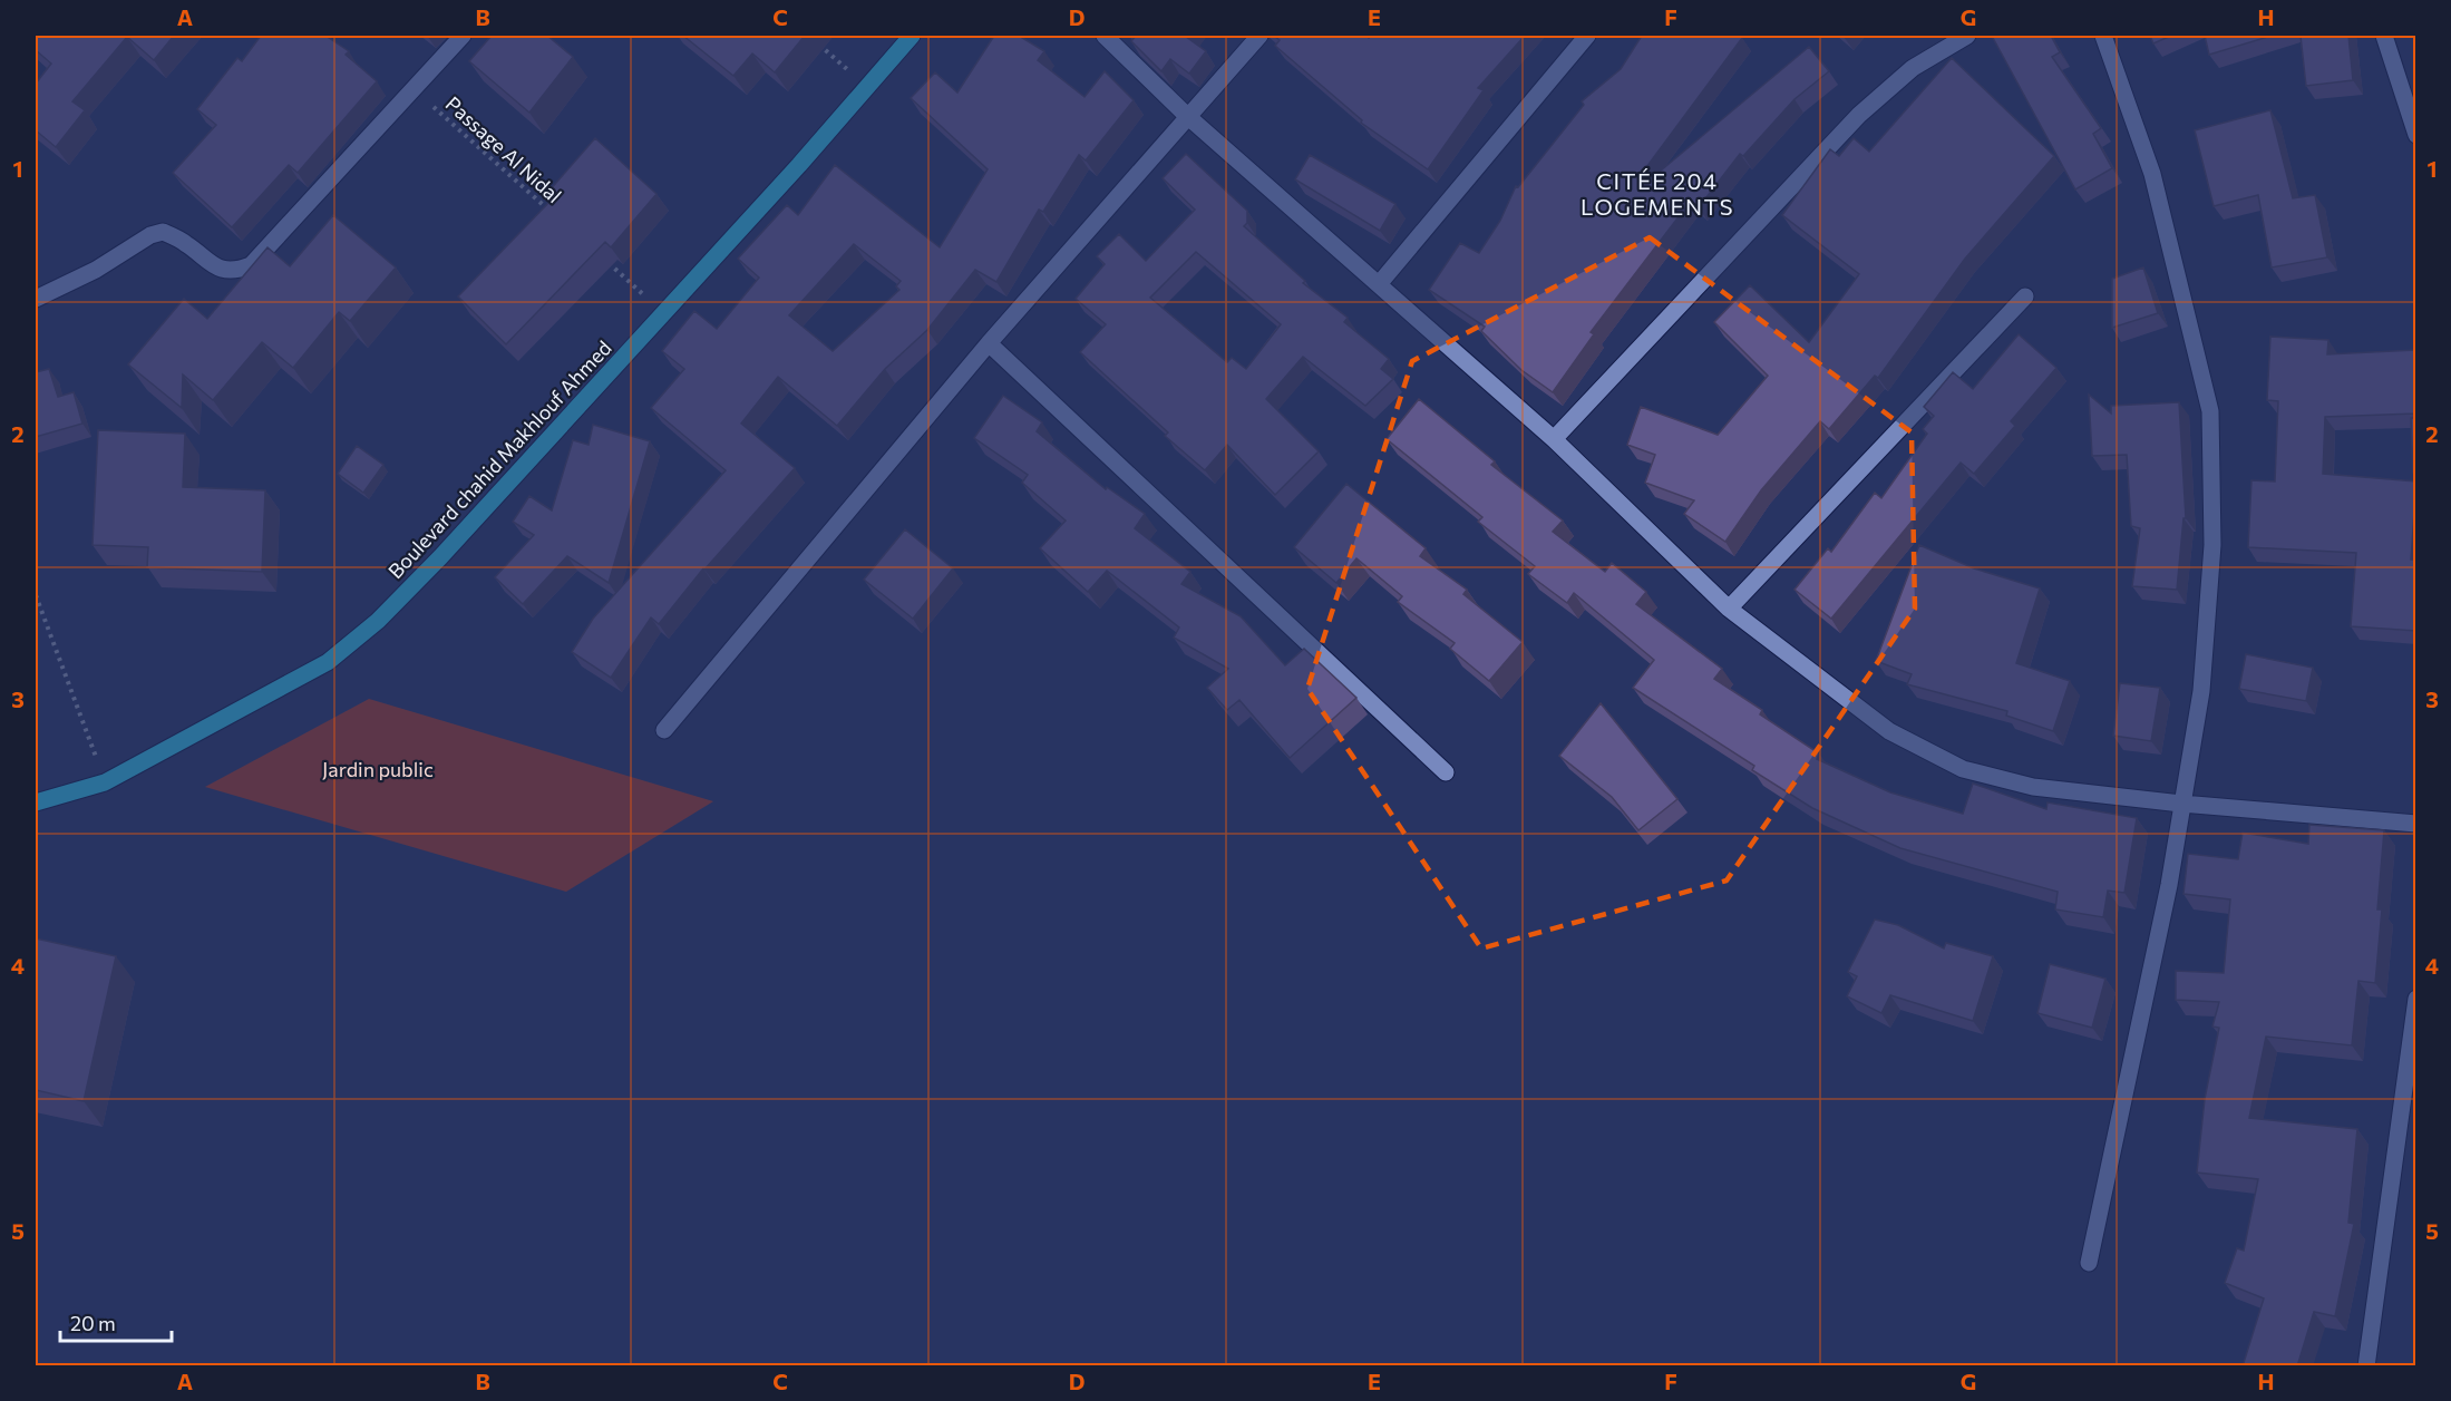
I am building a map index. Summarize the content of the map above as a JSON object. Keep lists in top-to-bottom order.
{
  "streets": {
    "main road": ["Boulevard chahid Makhlouf Ahmed"],
    "path": ["Passage Al Nidal"]
  },
  "districts": ["CITÉE 204 LOGEMENTS"],
  "parks": ["Jardin public"],
  "scale_bar": "20 m",
  "grid": {
    "columns": [
      "A",
      "B",
      "C",
      "D",
      "E",
      "F",
      "G",
      "H"
    ],
    "rows": [
      "1",
      "2",
      "3",
      "4",
      "5"
    ]
  }
}
